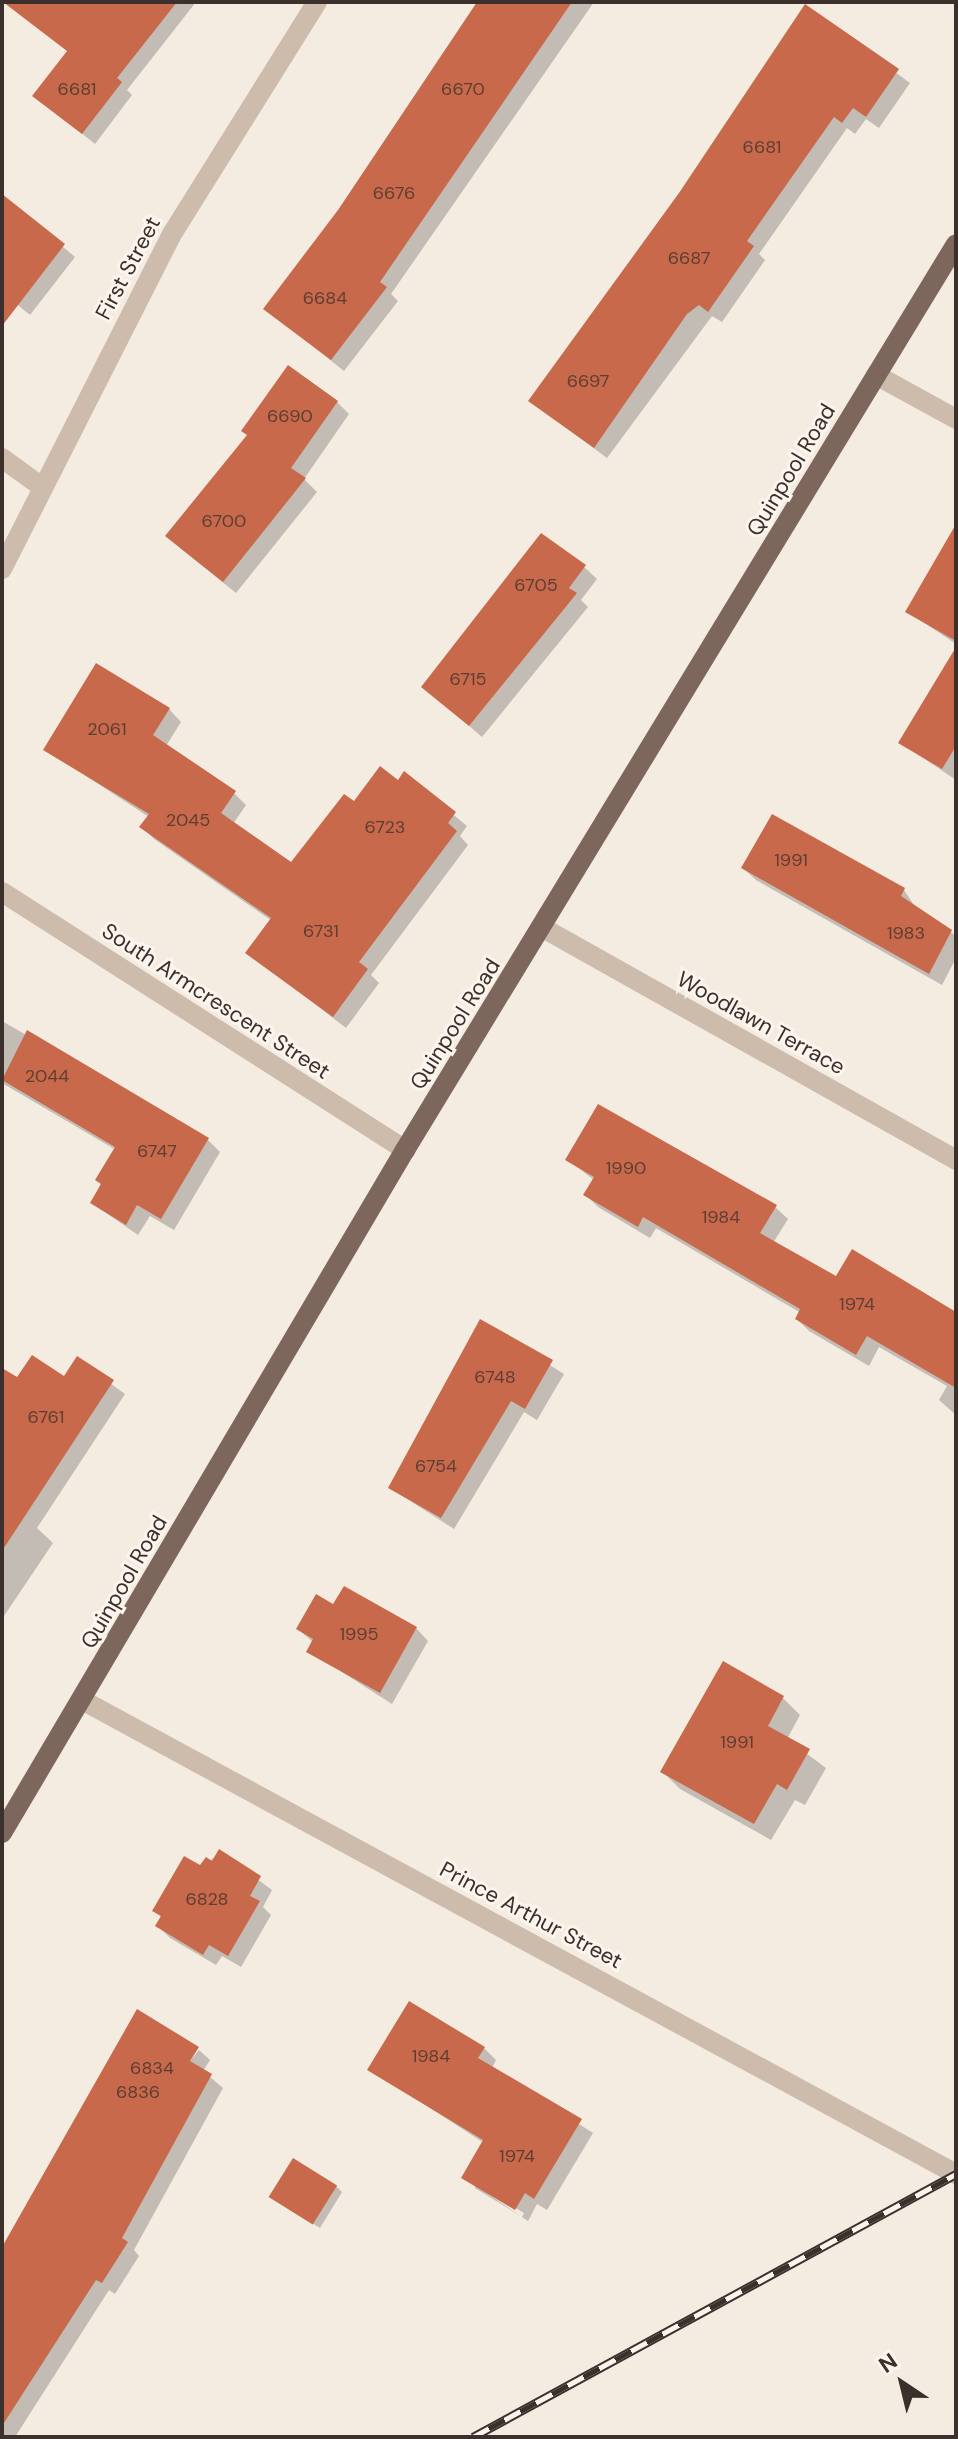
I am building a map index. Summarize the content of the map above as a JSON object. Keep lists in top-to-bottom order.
{
  "streets": {
    "main road": ["Quinpool Road"],
    "street": [
      "First Street",
      "South Armcrescent Street",
      "Woodlawn Terrace",
      "Prince Arthur Street"
    ]
  },
  "crossings": [
    ["Quinpool Road", "South Armcrescent Street"],
    ["Quinpool Road", "Woodlawn Terrace"],
    ["Quinpool Road", "Prince Arthur Street"]
  ],
  "house_numbers": [
    "6681",
    "6670",
    "6681",
    "6676",
    "6687",
    "6684",
    "6697",
    "6690",
    "6700",
    "6705",
    "6715",
    "2061",
    "2045",
    "6723",
    "1991",
    "6731",
    "1983",
    "2044",
    "6747",
    "1990",
    "1984",
    "1974",
    "6748",
    "6761",
    "6754",
    "1995",
    "1991",
    "6828",
    "1984",
    "6834",
    "6836",
    "1974"
  ],
  "north": "top left"
}
